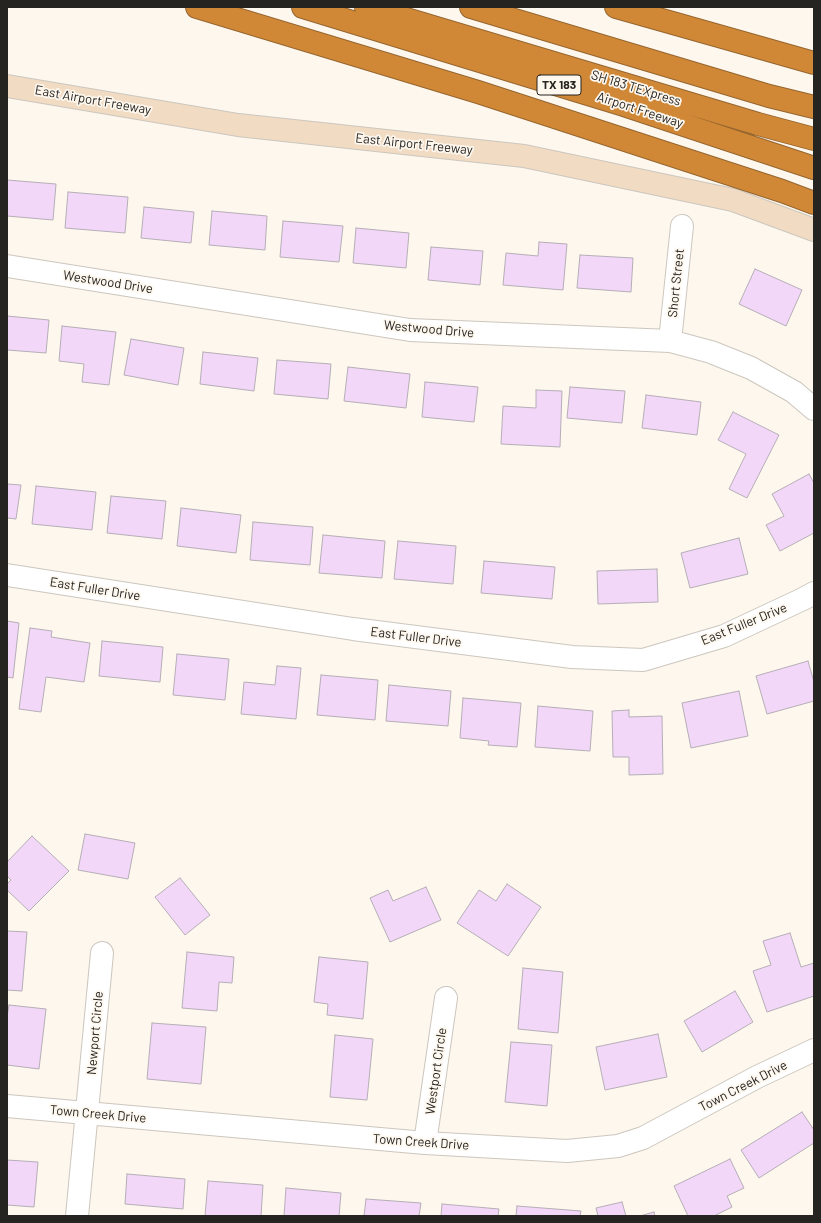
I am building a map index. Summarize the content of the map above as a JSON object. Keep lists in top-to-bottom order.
{
  "streets": {
    "highway": ["TX 183", "SH 183 TEXpress", "Airport Freeway"],
    "main road": ["East Airport Freeway"],
    "street": [
      "Westwood Drive",
      "Short Street",
      "East Fuller Drive",
      "Newport Circle",
      "Westport Circle",
      "Town Creek Drive"
    ]
  },
  "crossings": [
    ["Westwood Drive", "Short Street"],
    ["Newport Circle", "Town Creek Drive"],
    ["Westport Circle", "Town Creek Drive"]
  ]
}
